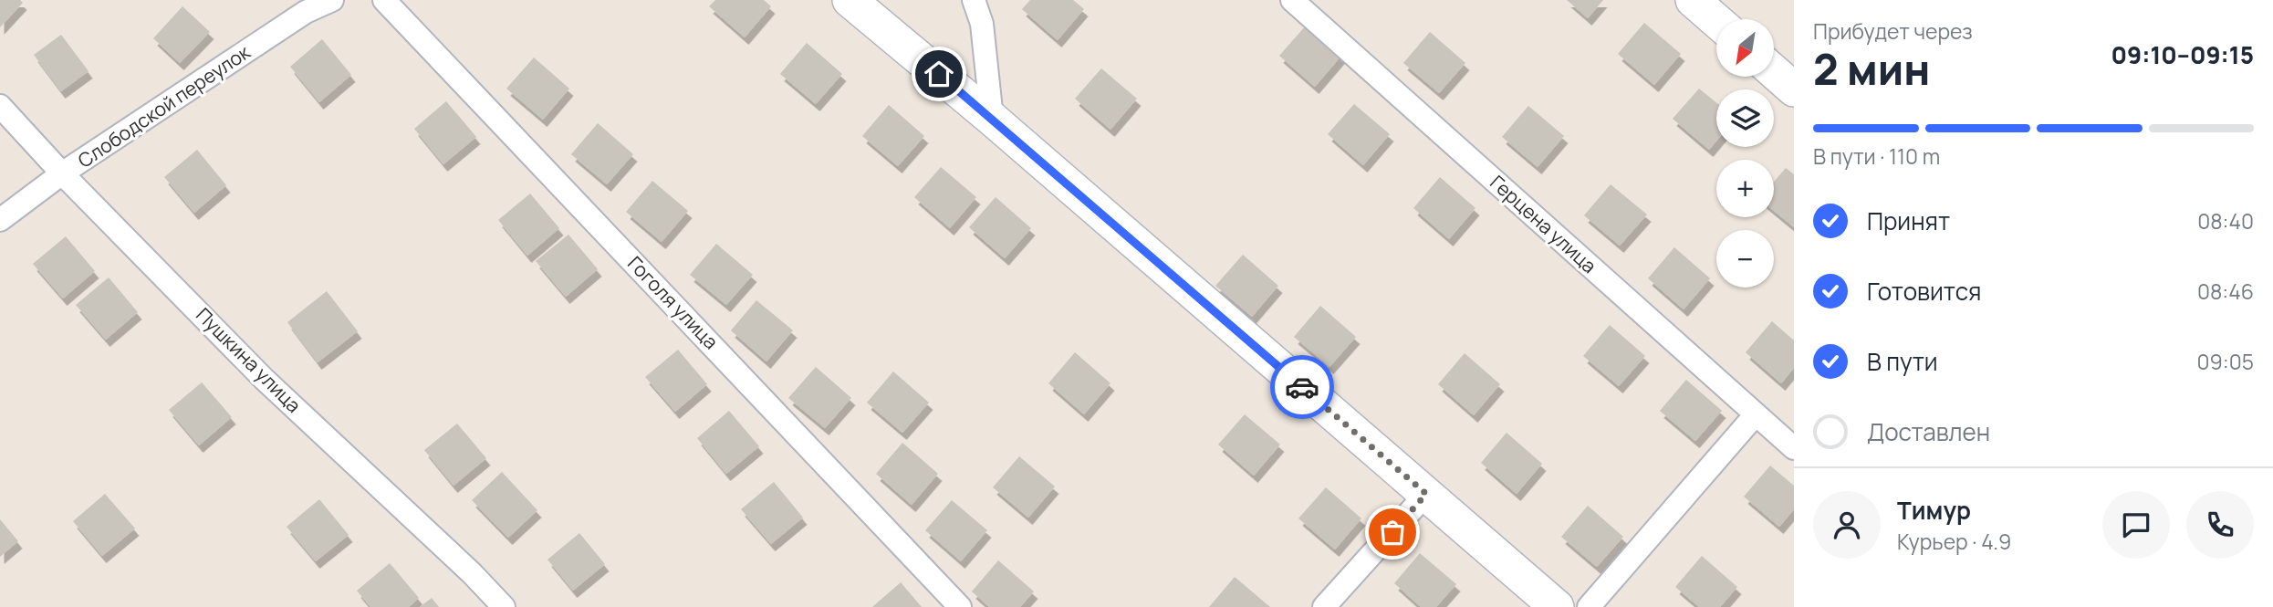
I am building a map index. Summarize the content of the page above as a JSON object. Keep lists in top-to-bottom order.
{
  "streets": {
    "street": [
      "Слободской переулок",
      "Герцена улица",
      "Гоголя улица",
      "Пушкина улица"
    ]
  },
  "crossings": [
    ["Слободской переулок", "Пушкина улица"]
  ],
  "north": "bottom left",
  "page": {
    "heading": ["2 мин", "Прибудет через", "09:10–09:15"],
    "panel": ["Тимур", "Курьер · 4.9"],
    "map_buttons": ["+", "−"],
    "bar": "В пути · 110 m",
    "list": [
      ["Принят", "08:40"],
      ["Готовится", "08:46"],
      ["В пути", "09:05"],
      "Доставлен"
    ]
  }
}
